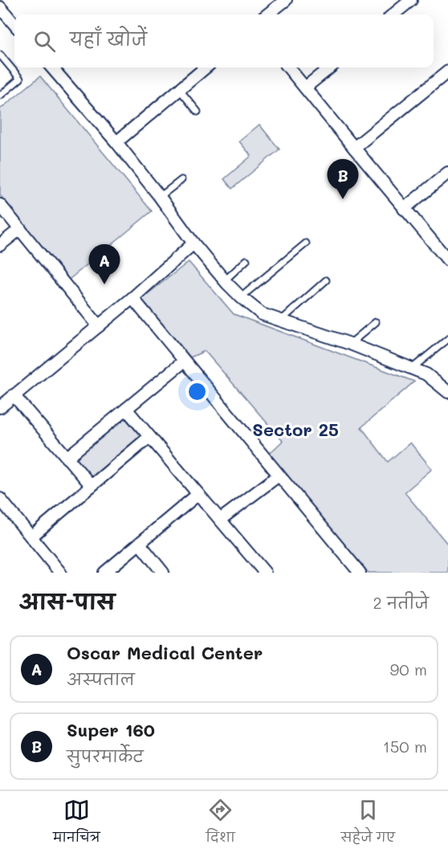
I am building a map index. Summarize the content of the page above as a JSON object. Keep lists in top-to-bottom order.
{
  "districts": ["Sector 25"],
  "page": {
    "search": "यहाँ खोजें",
    "pins": ["B", "A"],
    "heading": ["आस-पास", "2 नतीजे"],
    "list": [
      {
        "mark": "A",
        "name": "Oscar Medical Center",
        "note": "अस्पताल",
        "value": "90 m"
      },
      {
        "mark": "B",
        "name": "Super 160",
        "note": "सुपरमार्केट",
        "value": "150 m"
      }
    ],
    "nav": ["मानचित्र", "दिशा", "सहेजे गए"]
  }
}
